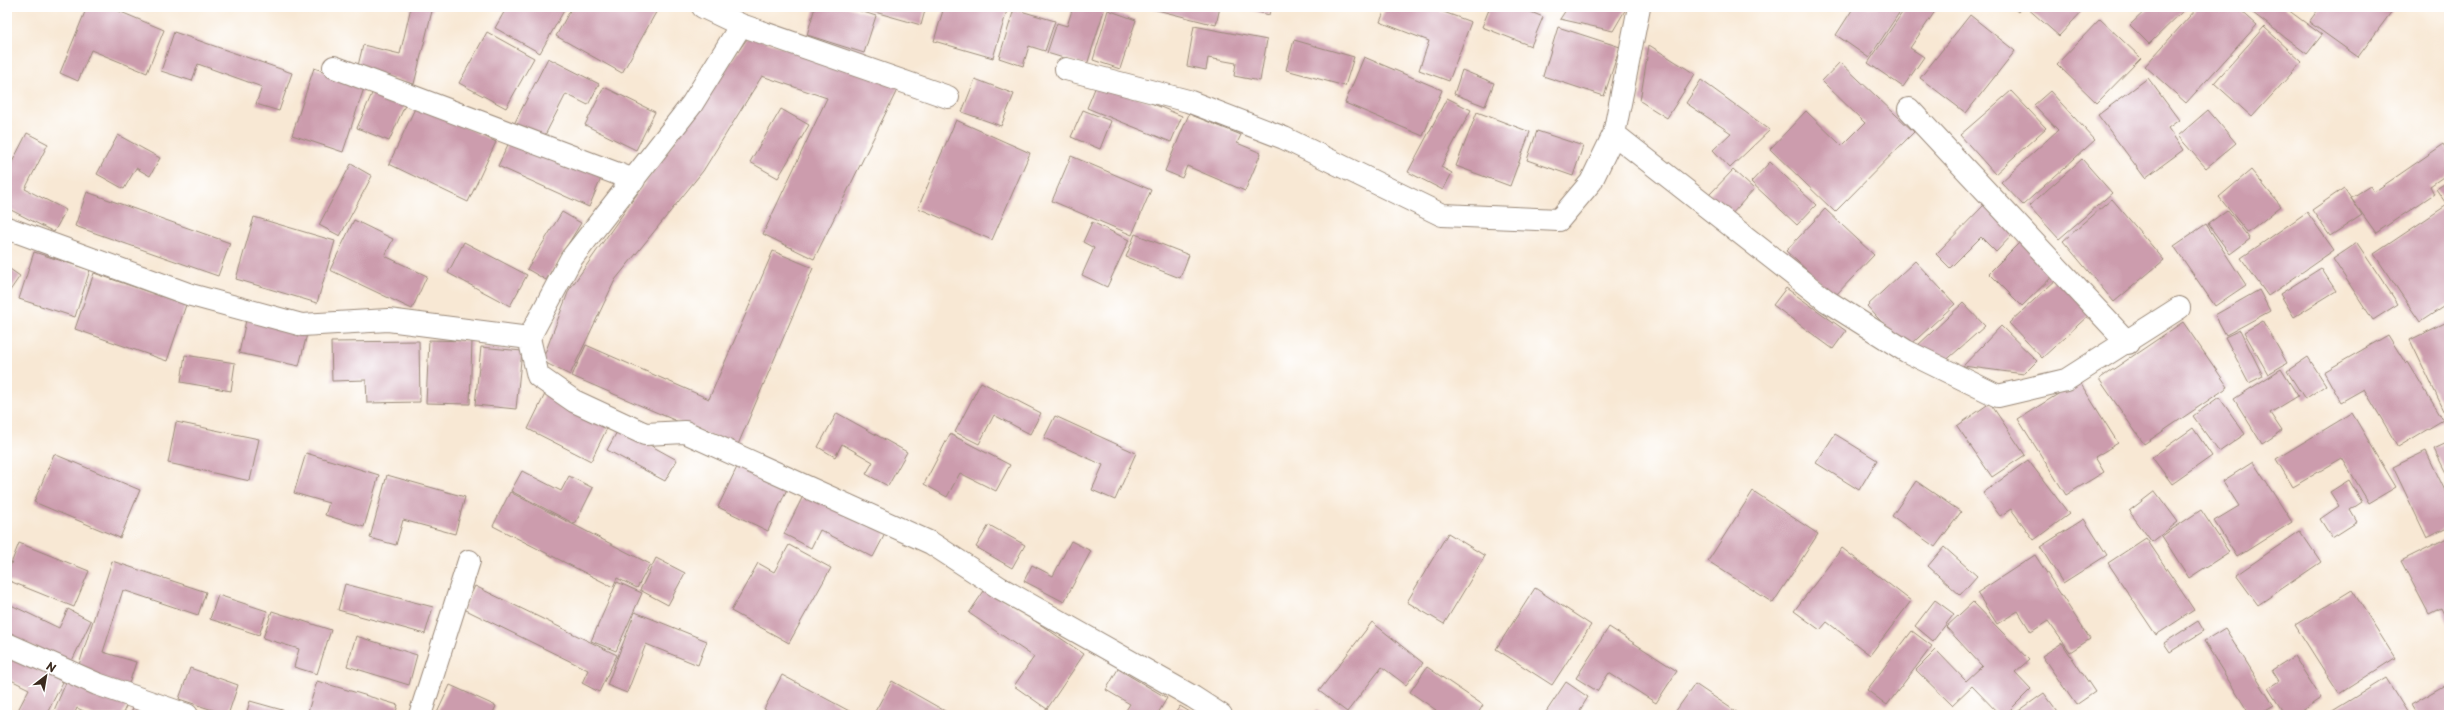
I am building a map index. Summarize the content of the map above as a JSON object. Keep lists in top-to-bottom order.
{
  "north": "top right"
}
